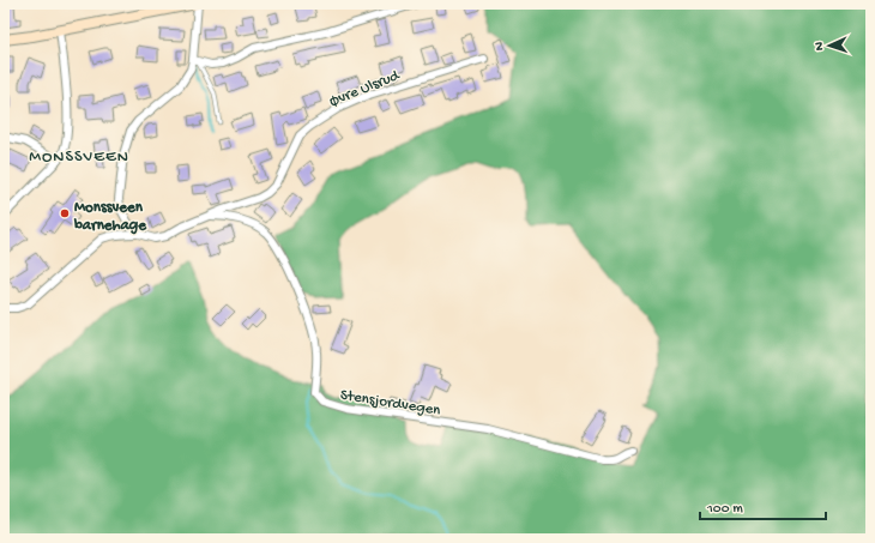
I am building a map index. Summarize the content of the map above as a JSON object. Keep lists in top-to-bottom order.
{
  "streets": {
    "street": ["Øvre Ulsrud", "Stensjordvegen"]
  },
  "crossings": [
    ["Øvre Ulsrud", "Stensjordvegen"]
  ],
  "districts": ["MONSSVEEN"],
  "places": ["Monssveen barnehage"],
  "scale_bar": "100 m",
  "north": "left"
}
